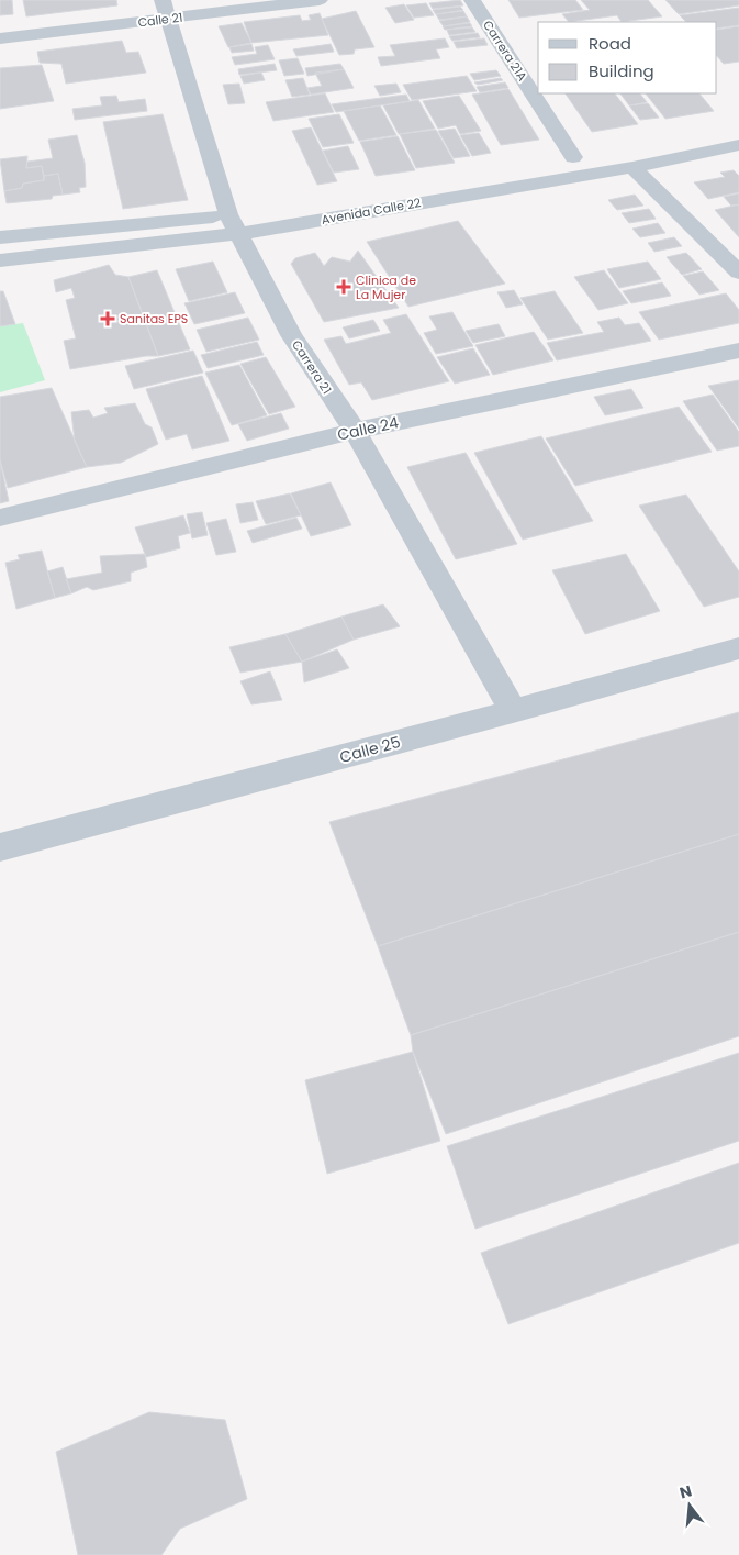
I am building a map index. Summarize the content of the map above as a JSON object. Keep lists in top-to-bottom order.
{
  "streets": {
    "street": [
      "Calle 21",
      "Carrera 21A",
      "Avenida Calle 22",
      "Carrera 21",
      "Calle 24",
      "Calle 25"
    ]
  },
  "crossings": [
    ["Calle 21", "Carrera 21"],
    ["Avenida Calle 22", "Carrera 21"],
    ["Carrera 21", "Calle 24"],
    ["Carrera 21", "Calle 25"]
  ],
  "places": {
    "health": ["Clinica de La Mujer", "Sanitas EPS"]
  },
  "legend": ["Road", "Building"],
  "north": "top"
}
